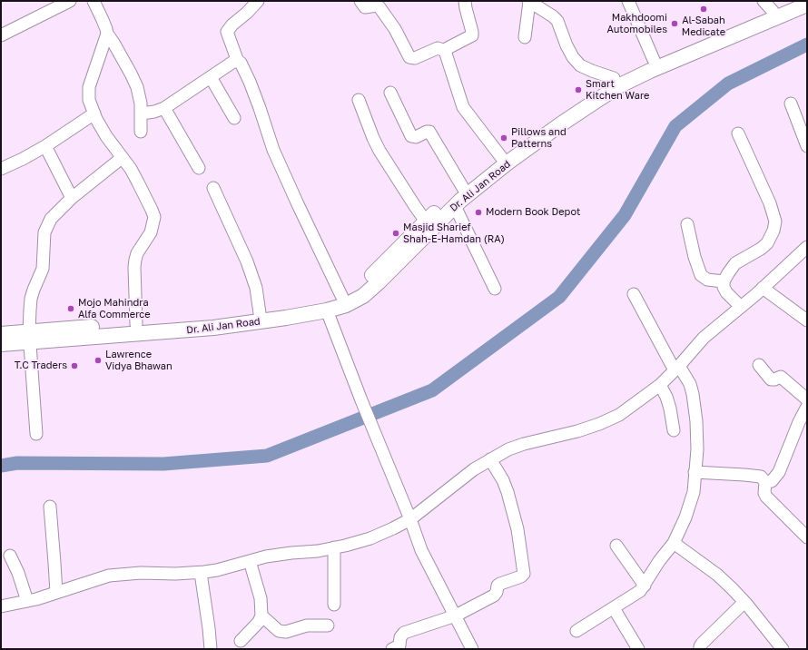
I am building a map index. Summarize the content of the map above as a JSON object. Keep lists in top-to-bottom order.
{
  "streets": {
    "main road": ["Dr. Ali Jan Road"]
  },
  "places": [
    "Al-Sabah Medicate",
    "Makhdoomi Automobiles",
    "Smart Kitchen Ware",
    "Pillows and Patterns",
    "Modern Book Depot",
    "Masjid Sharief Shah-E-Hamdan (RA)",
    "Mojo Mahindra Alfa Commerce",
    "Lawrence Vidya Bhawan",
    "T.C Traders"
  ]
}
